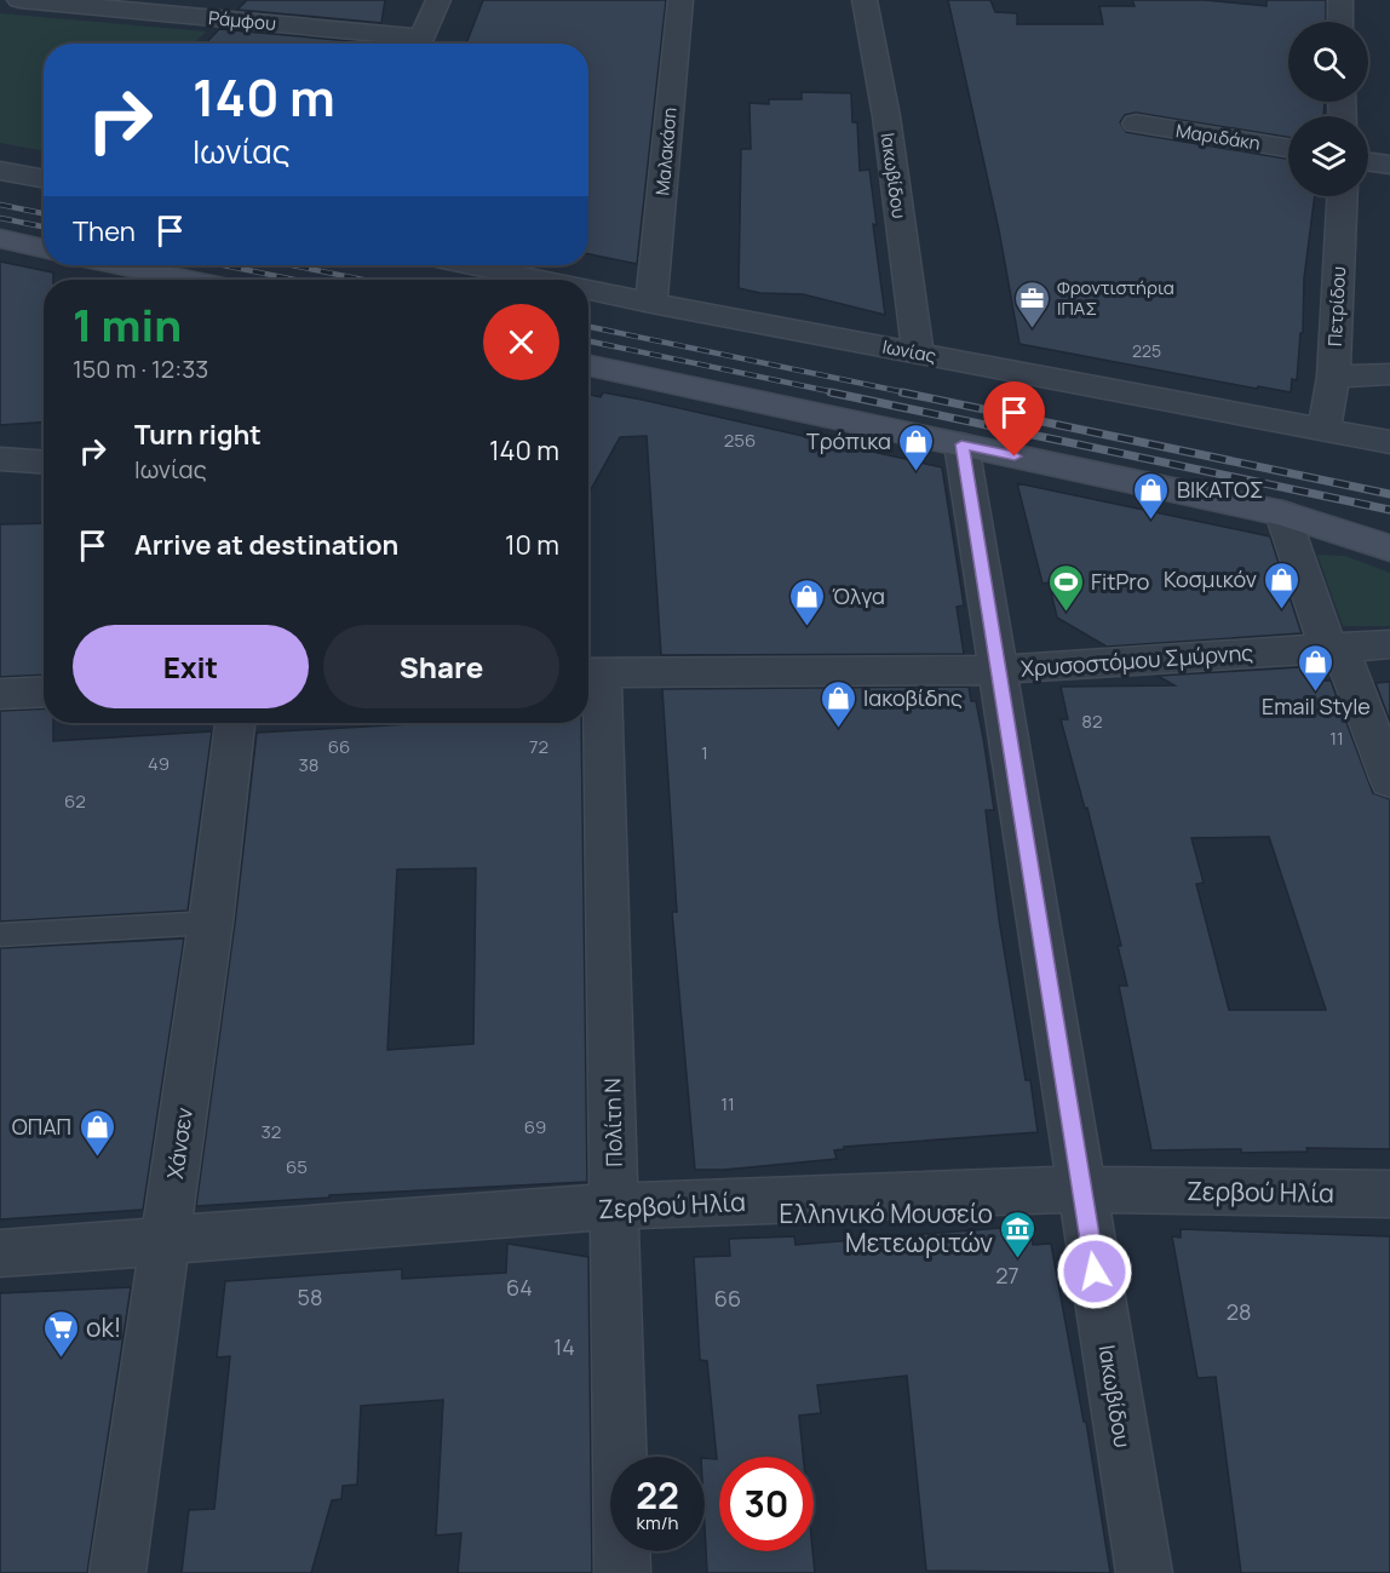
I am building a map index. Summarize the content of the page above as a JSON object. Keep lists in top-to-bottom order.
{
  "streets": {
    "street": [
      "Ράμφου",
      "Μαριδάκη",
      "Μαλακάση",
      "Ιακωβίδου",
      "Πετρίδου",
      "Ιωνίας",
      "Χρυσοστόμου Σμύρνης",
      "Πολίτη Ν",
      "Χάνσεν",
      "Ζερβού Ηλία"
    ]
  },
  "crossings": [
    ["Μαλακάση", "Ιωνίας"],
    ["Ιακωβίδου", "Ιωνίας"],
    ["Ιακωβίδου", "Χρυσοστόμου Σμύρνης"],
    ["Ιακωβίδου", "Ζερβού Ηλία"],
    ["Πετρίδου", "Ιωνίας"],
    ["Χρυσοστόμου Σμύρνης", "Πολίτη Ν"],
    ["Πολίτη Ν", "Ζερβού Ηλία"],
    ["Χάνσεν", "Ζερβού Ηλία"]
  ],
  "places": {
    "office": ["Φροντιστήρια ΙΠΑΣ"],
    "shop": [
      "Τρόπικα",
      "ΒΙΚΑΤΟΣ",
      "Κοσμικόν",
      "Όλγα",
      "Email Style",
      "Ιακοβίδης",
      "ΟΠΑΠ"
    ],
    "sports": ["FitPro"],
    "museum": ["Ελληνικό Μουσείο Μετεωριτών"],
    "supermarket": ["ok!"]
  },
  "house_numbers": [
    "225",
    "256",
    "82",
    "11",
    "66",
    "72",
    "1",
    "49",
    "38",
    "62",
    "11",
    "69",
    "32",
    "65",
    "27",
    "64",
    "58",
    "66",
    "28",
    "14"
  ],
  "page": {
    "turn": ["140 m", "Ιωνίας"],
    "then": "Then",
    "heading": ["1 min", "150 m · 12:33"],
    "list": [
      {
        "name": "Turn right",
        "note": "Ιωνίας",
        "value": "140 m"
      },
      {
        "name": "Arrive at destination",
        "value": "10 m"
      }
    ],
    "buttons": ["Exit", "Share"],
    "speed": "22 km/h",
    "limit": "30"
  }
}
